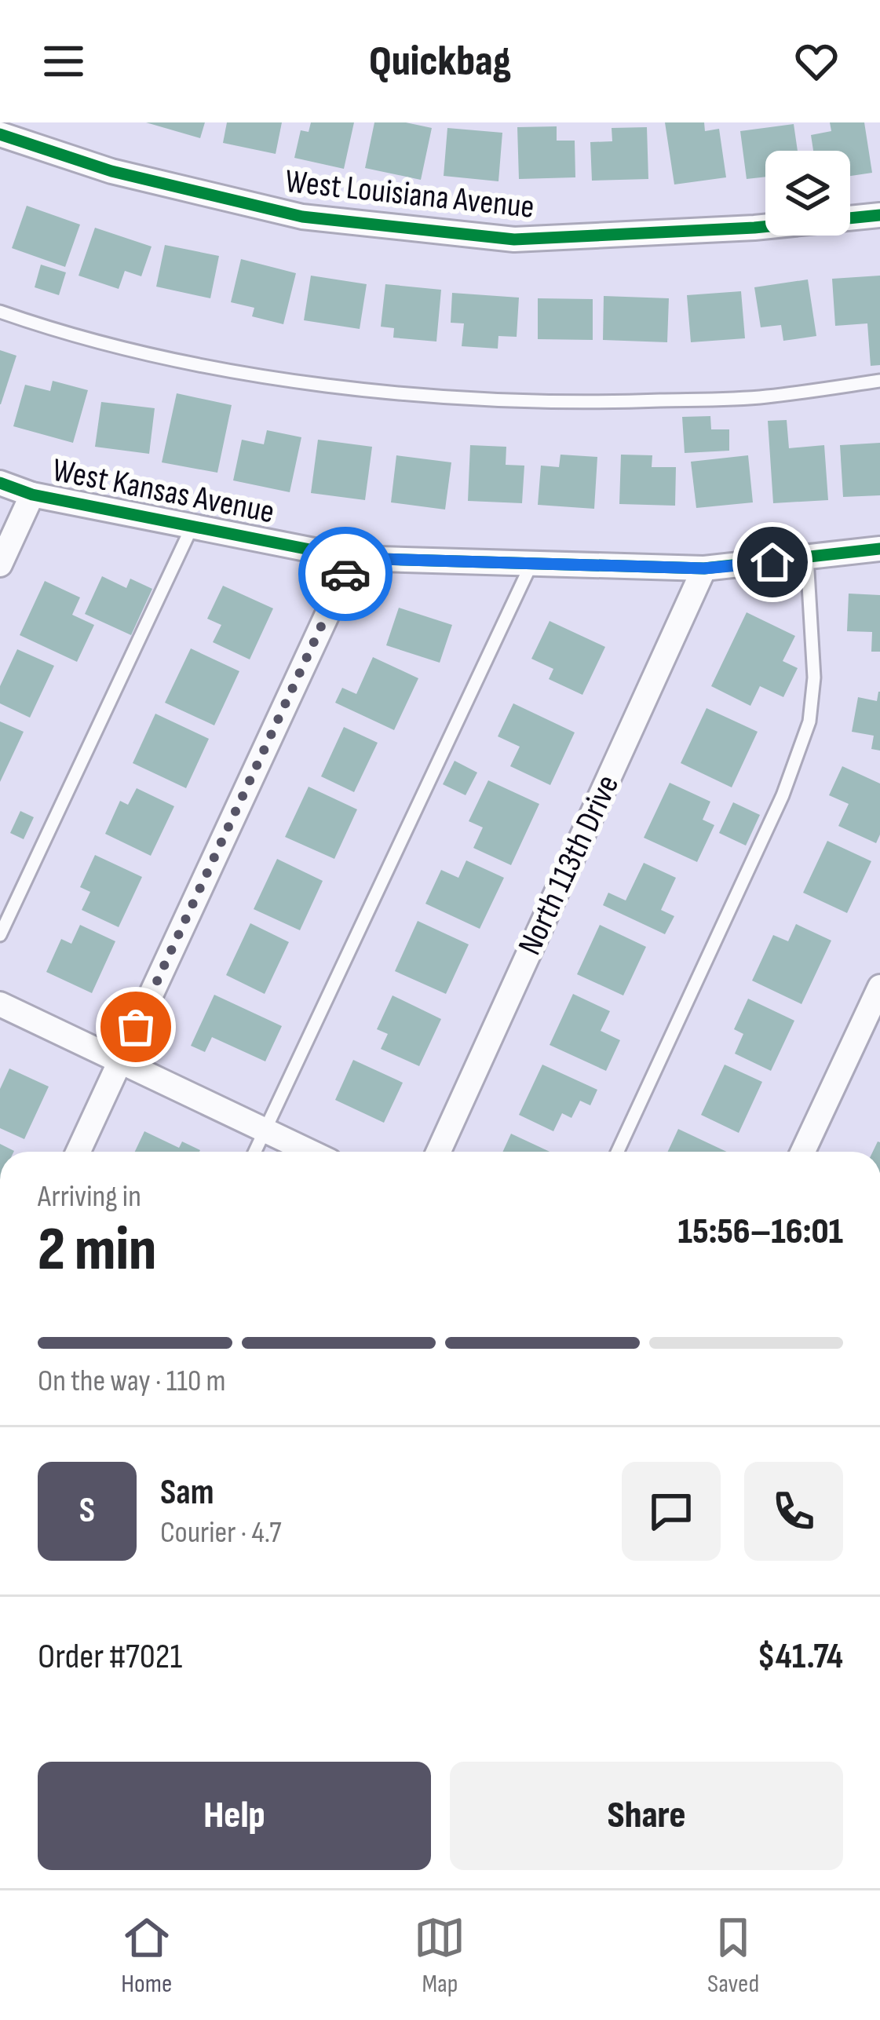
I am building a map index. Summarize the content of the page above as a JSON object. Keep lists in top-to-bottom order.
{
  "streets": {
    "street": ["West Louisiana Avenue", "West Kansas Avenue", "North 113th Drive"]
  },
  "crossings": [
    ["West Kansas Avenue", "North 113th Drive"]
  ],
  "page": {
    "header": "Quickbag",
    "heading": ["2 min", "Arriving in", "15:56–16:01"],
    "panel": [
      "Sam",
      "Courier · 4.7",
      "Order #7021",
      "$41.74"
    ],
    "bar": "On the way · 110 m",
    "round": "S",
    "buttons": ["Help", "Share"],
    "tabs": ["Home", "Map", "Saved"]
  }
}
